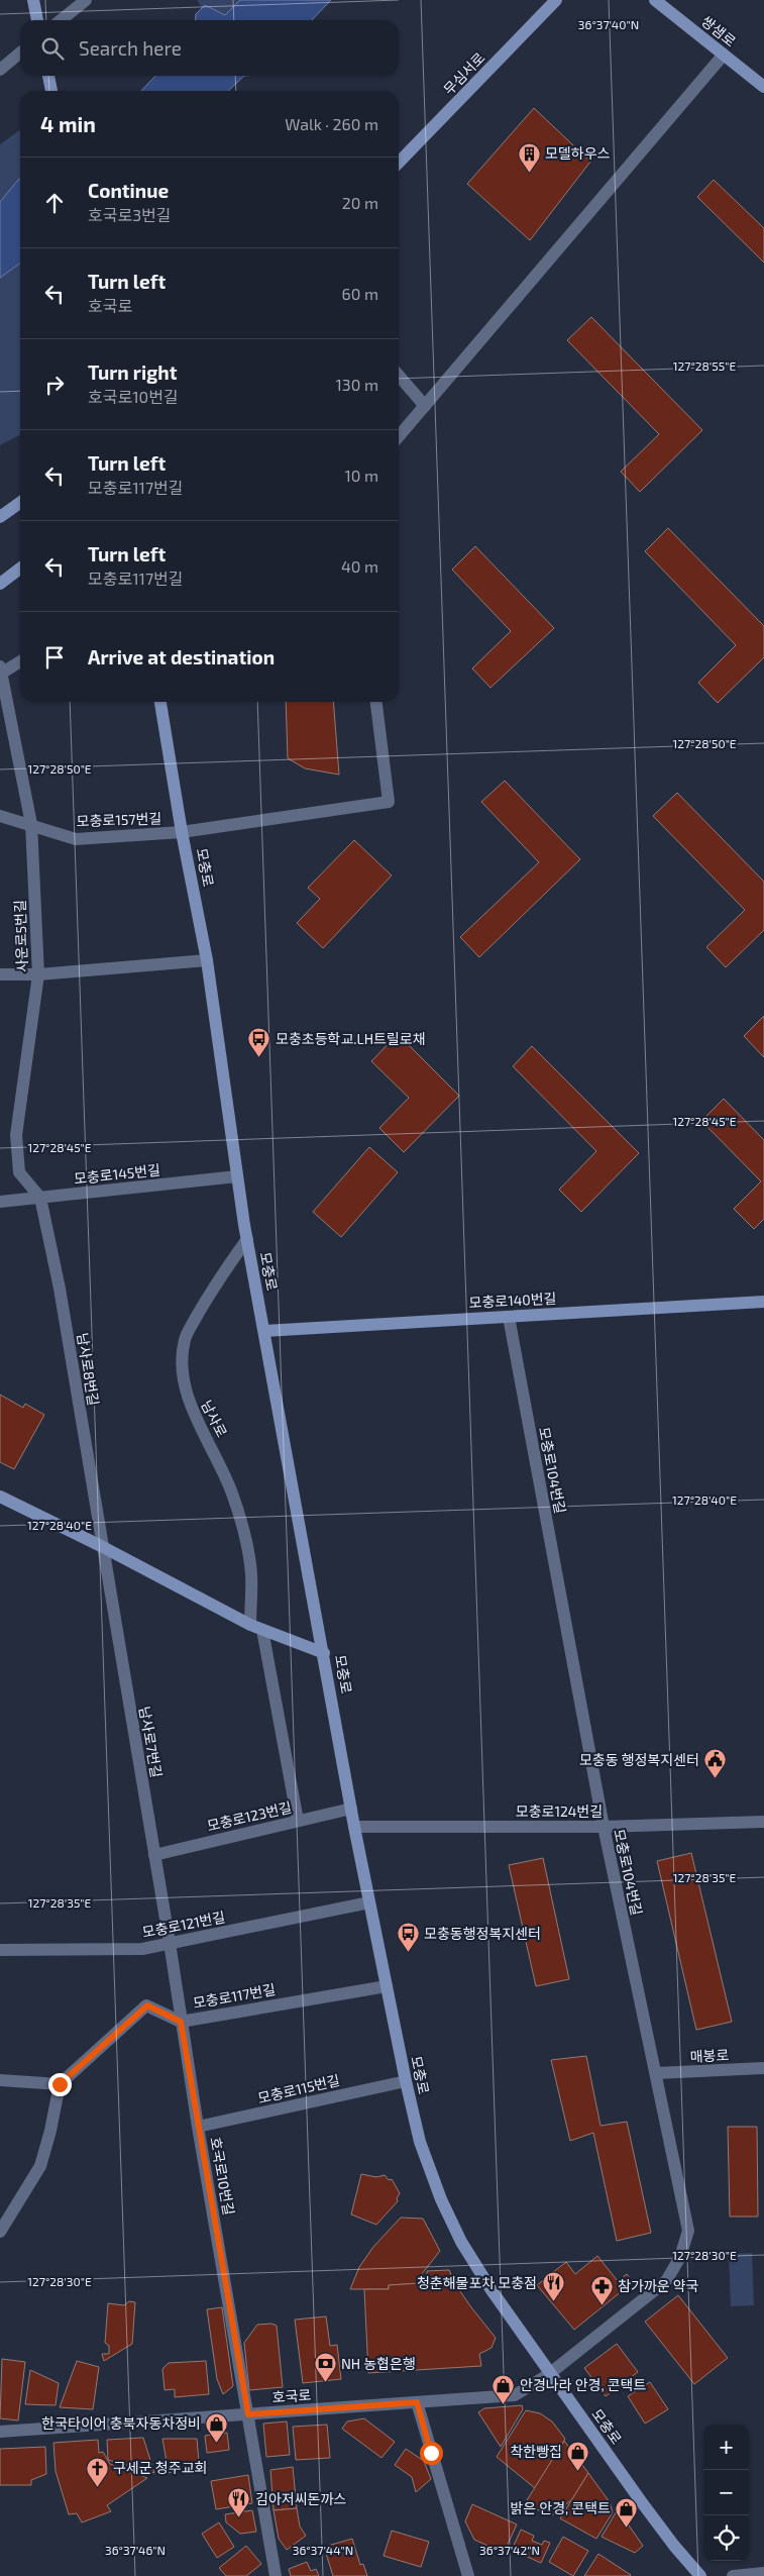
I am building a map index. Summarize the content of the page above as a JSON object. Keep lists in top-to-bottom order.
{
  "streets": {
    "main road": [
      "쌍샘로",
      "무심서로",
      "모충로",
      "모충로140번길"
    ],
    "street": [
      "모충로157번길",
      "사운로5번길",
      "모충로145번길",
      "남사로8번길",
      "남사로",
      "모충로104번길",
      "남사로7번길",
      "모충로124번길",
      "모충로123번길",
      "모충로121번길",
      "모충로117번길",
      "매봉로",
      "모충로115번길",
      "호국로10번길",
      "호국로"
    ]
  },
  "crossings": [
    ["모충로157번길", "모충로"],
    ["모충로157번길", "사운로5번길"],
    ["모충로", "모충로145번길"],
    ["모충로", "모충로140번길"],
    ["모충로", "남사로"],
    ["모충로", "모충로104번길"],
    ["모충로", "모충로124번길"],
    ["모충로", "모충로123번길"],
    ["모충로", "모충로121번길"],
    ["모충로", "모충로117번길"],
    ["모충로", "모충로115번길"],
    ["모충로", "호국로"],
    ["사운로5번길", "모충로145번길"],
    ["사운로5번길", "남사로8번길"],
    ["모충로145번길", "남사로8번길"],
    ["모충로140번길", "모충로104번길"],
    ["남사로8번길", "남사로7번길"],
    ["모충로104번길", "모충로124번길"],
    ["모충로104번길", "매봉로"],
    ["모충로104번길", "호국로"],
    ["남사로7번길", "모충로123번길"],
    ["남사로7번길", "모충로121번길"],
    ["남사로7번길", "호국로10번길"],
    ["모충로121번길", "호국로10번길"],
    ["모충로117번길", "호국로10번길"],
    ["모충로115번길", "호국로10번길"],
    ["호국로10번길", "호국로"]
  ],
  "places": {
    "building": ["모델하우스"],
    "bus stop": ["모충초등학교.LH트릴로채", "모충동행정복지센터"],
    "public building": ["모충동 행정복지센터"],
    "restaurant": ["청춘해물포차 모충점", "김아저씨돈까스"],
    "pharmacy": ["참가까운 약국"],
    "bank": ["NH 농협은행"],
    "shop": [
      "안경나라 안경, 콘택트",
      "한국타이어 충북자동차정비",
      "착한빵집",
      "밝은 안경, 콘택트"
    ],
    "church": ["구세군 청주교회"]
  },
  "page": {
    "search": "Search here",
    "heading": ["4 min", "Walk · 260 m"],
    "list": [
      ["Continue", "호국로3번길", "20 m"],
      ["Turn left", "호국로", "60 m"],
      ["Turn right", "호국로10번길", "130 m"],
      ["Turn left", "모충로117번길", "10 m"],
      ["Turn left", "모충로117번길", "40 m"],
      "Arrive at destination"
    ],
    "map_buttons": ["+", "−"]
  },
  "coordinates": [
    "36°37'40\"N",
    "127°28'55\"E",
    "127°28'50\"E",
    "127°28'45\"E",
    "127°28'40\"E",
    "127°28'35\"E",
    "127°28'30\"E",
    "36°37'46\"N",
    "36°37'44\"N",
    "36°37'42\"N"
  ]
}
